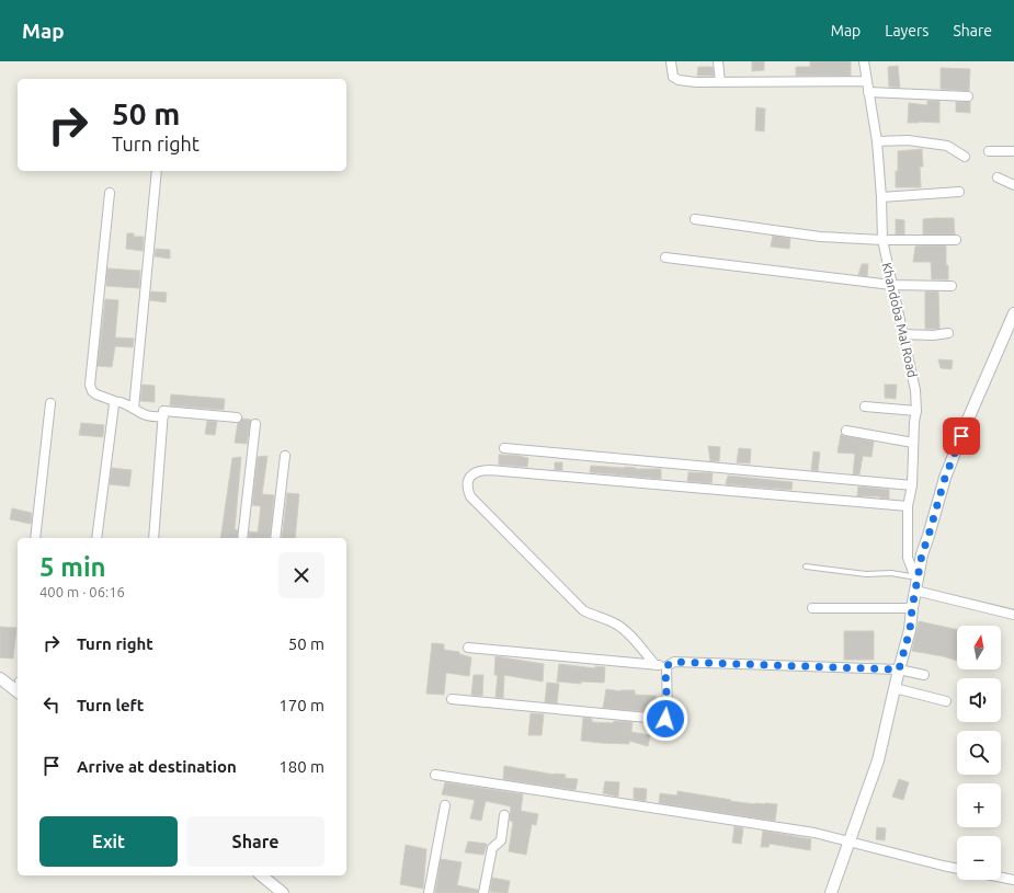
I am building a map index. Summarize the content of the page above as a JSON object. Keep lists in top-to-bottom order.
{
  "streets": {
    "street": ["Khandoba Mal Road"]
  },
  "north": "top",
  "page": {
    "header": "Map",
    "nav": ["Map", "Layers", "Share"],
    "turn": ["50 m", "Turn right"],
    "heading": ["5 min", "400 m · 06:16"],
    "list": [
      {
        "name": "Turn right",
        "value": "50 m"
      },
      {
        "name": "Turn left",
        "value": "170 m"
      },
      {
        "name": "Arrive at destination",
        "value": "180 m"
      }
    ],
    "map_buttons": ["+", "−"],
    "buttons": ["Exit", "Share"]
  }
}
